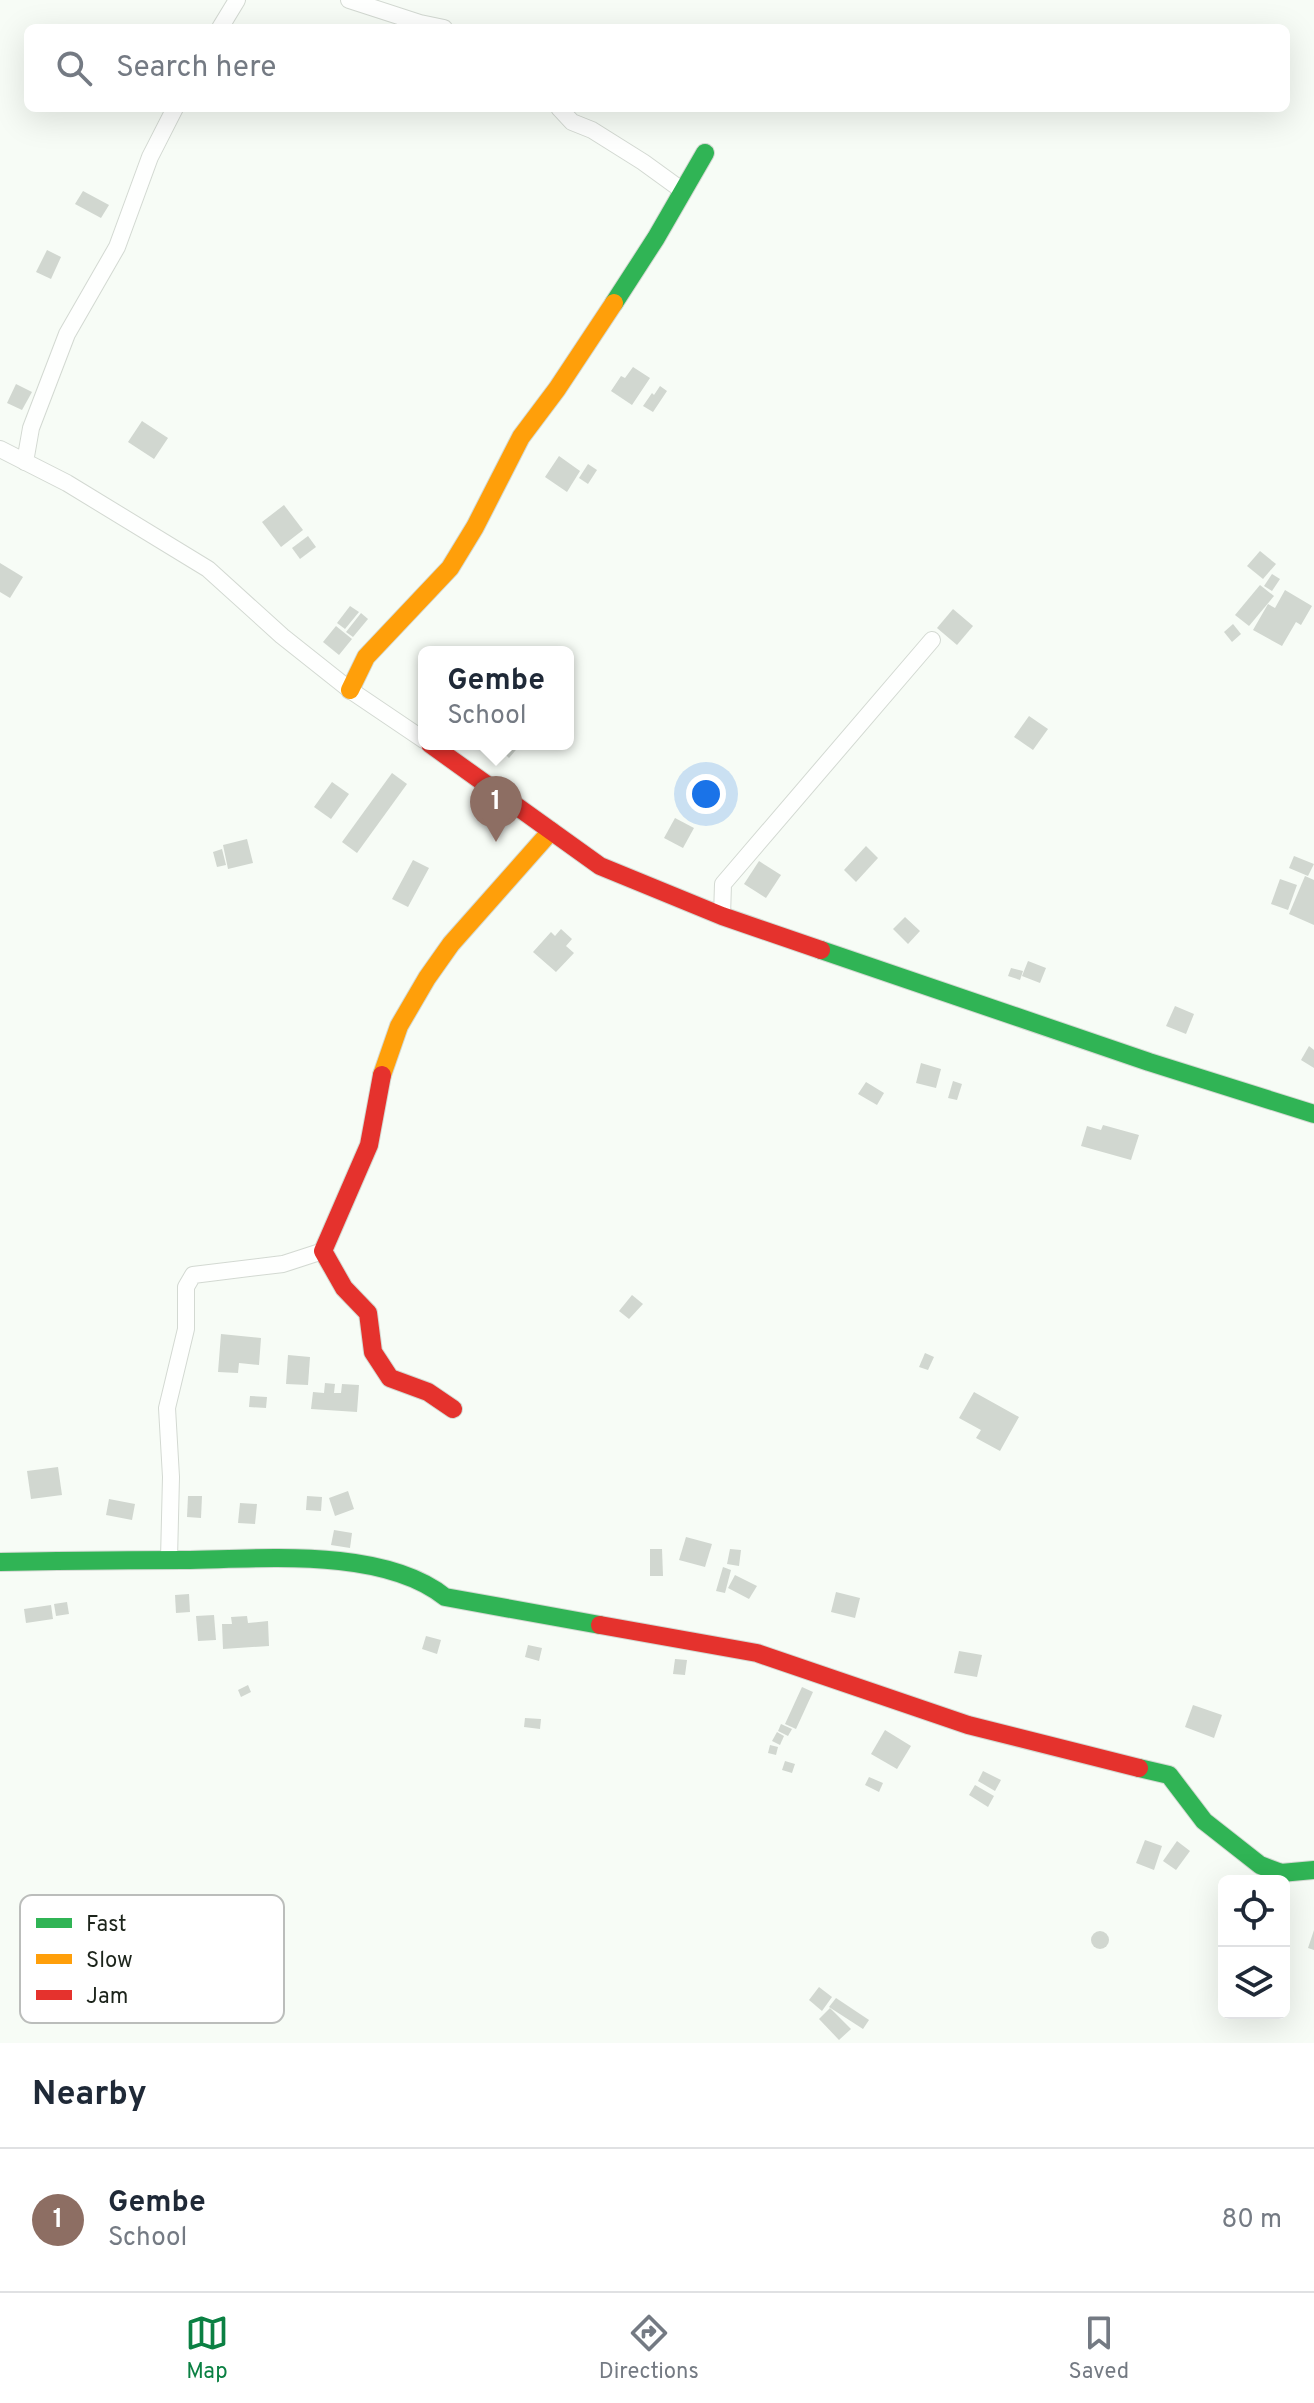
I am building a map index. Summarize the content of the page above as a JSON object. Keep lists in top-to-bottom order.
{
  "legend": ["Fast", "Slow", "Jam"],
  "page": {
    "search": "Search here",
    "popup": ["Gembe", "School"],
    "pins": "1",
    "heading": "Nearby",
    "list": [
      {
        "mark": "1",
        "name": "Gembe",
        "note": "School",
        "value": "80 m"
      }
    ],
    "nav": ["Map", "Directions", "Saved"]
  }
}
